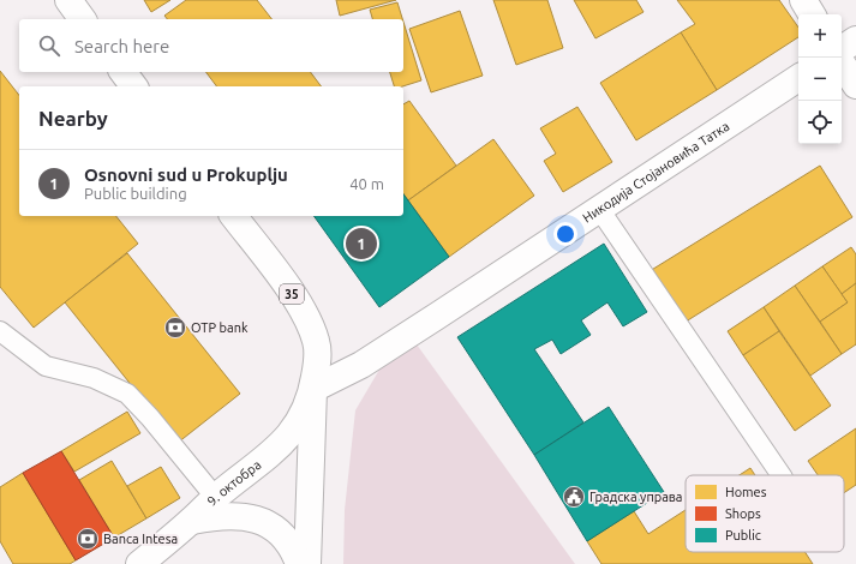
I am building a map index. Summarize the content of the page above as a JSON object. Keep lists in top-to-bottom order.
{
  "streets": {
    "main road": ["Никодија Стојановића Татка", "35", "9. октобра"]
  },
  "crossings": [
    ["Никодија Стојановића Татка", "35"],
    ["Никодија Стојановића Татка", "9. октобра"],
    ["35", "9. октобра"]
  ],
  "places": {
    "bank": ["OTP bank", "Banca Intesa"],
    "public building": ["Градска управа"]
  },
  "legend": ["Homes", "Shops", "Public"],
  "page": {
    "map_buttons": ["+", "−"],
    "search": "Search here",
    "heading": "Nearby",
    "list": [
      {
        "mark": "1",
        "name": "Osnovni sud u Prokuplju",
        "note": "Public building",
        "value": "40 m"
      }
    ],
    "pins": "1"
  }
}
